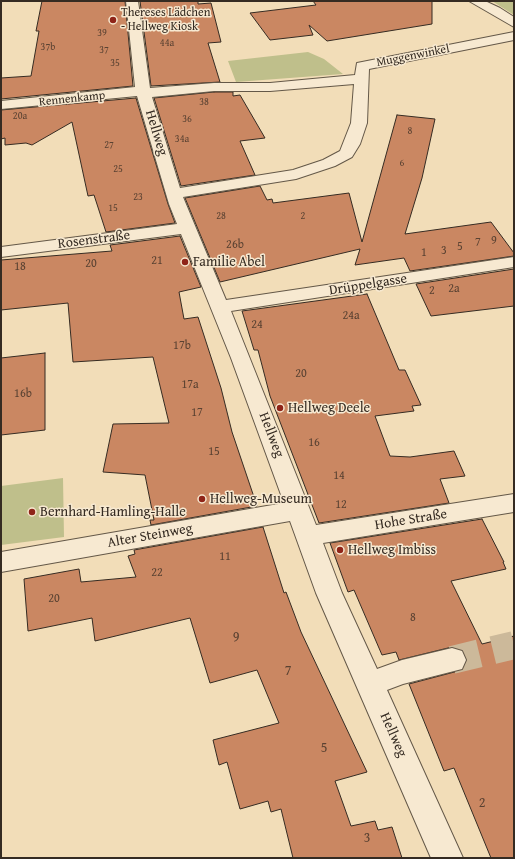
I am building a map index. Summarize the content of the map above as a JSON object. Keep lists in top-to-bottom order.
{
  "streets": {
    "street": [
      "Muggenwinkel",
      "Rennenkamp",
      "Hellweg",
      "Rosenstraße",
      "Drüppelgasse",
      "Hohe Straße",
      "Alter Steinweg"
    ]
  },
  "crossings": [
    ["Muggenwinkel", "Rennenkamp"],
    ["Muggenwinkel", "Hellweg"],
    ["Rennenkamp", "Hellweg"],
    ["Hellweg", "Rosenstraße"],
    ["Hellweg", "Drüppelgasse"],
    ["Hellweg", "Hohe Straße"],
    ["Hellweg", "Alter Steinweg"]
  ],
  "places": [
    "Thereses Lädchen - Hellweg Kiosk",
    "Familie Abel",
    "Hellweg Deele",
    "Hellweg-Museum",
    "Bernhard-Hamling-Halle",
    "Hellweg Imbiss"
  ],
  "house_numbers": [
    "39",
    "44a",
    "37b",
    "37",
    "35",
    "38",
    "20a",
    "36",
    "8",
    "34a",
    "27",
    "6",
    "25",
    "23",
    "15",
    "28",
    "2",
    "9",
    "7",
    "26b",
    "5",
    "3",
    "1",
    "21",
    "20",
    "18",
    "2a",
    "2",
    "24a",
    "24",
    "17b",
    "20",
    "17a",
    "16b",
    "17",
    "16",
    "15",
    "14",
    "12",
    "11",
    "22",
    "20",
    "8",
    "9",
    "7",
    "5",
    "2",
    "3"
  ]
}
